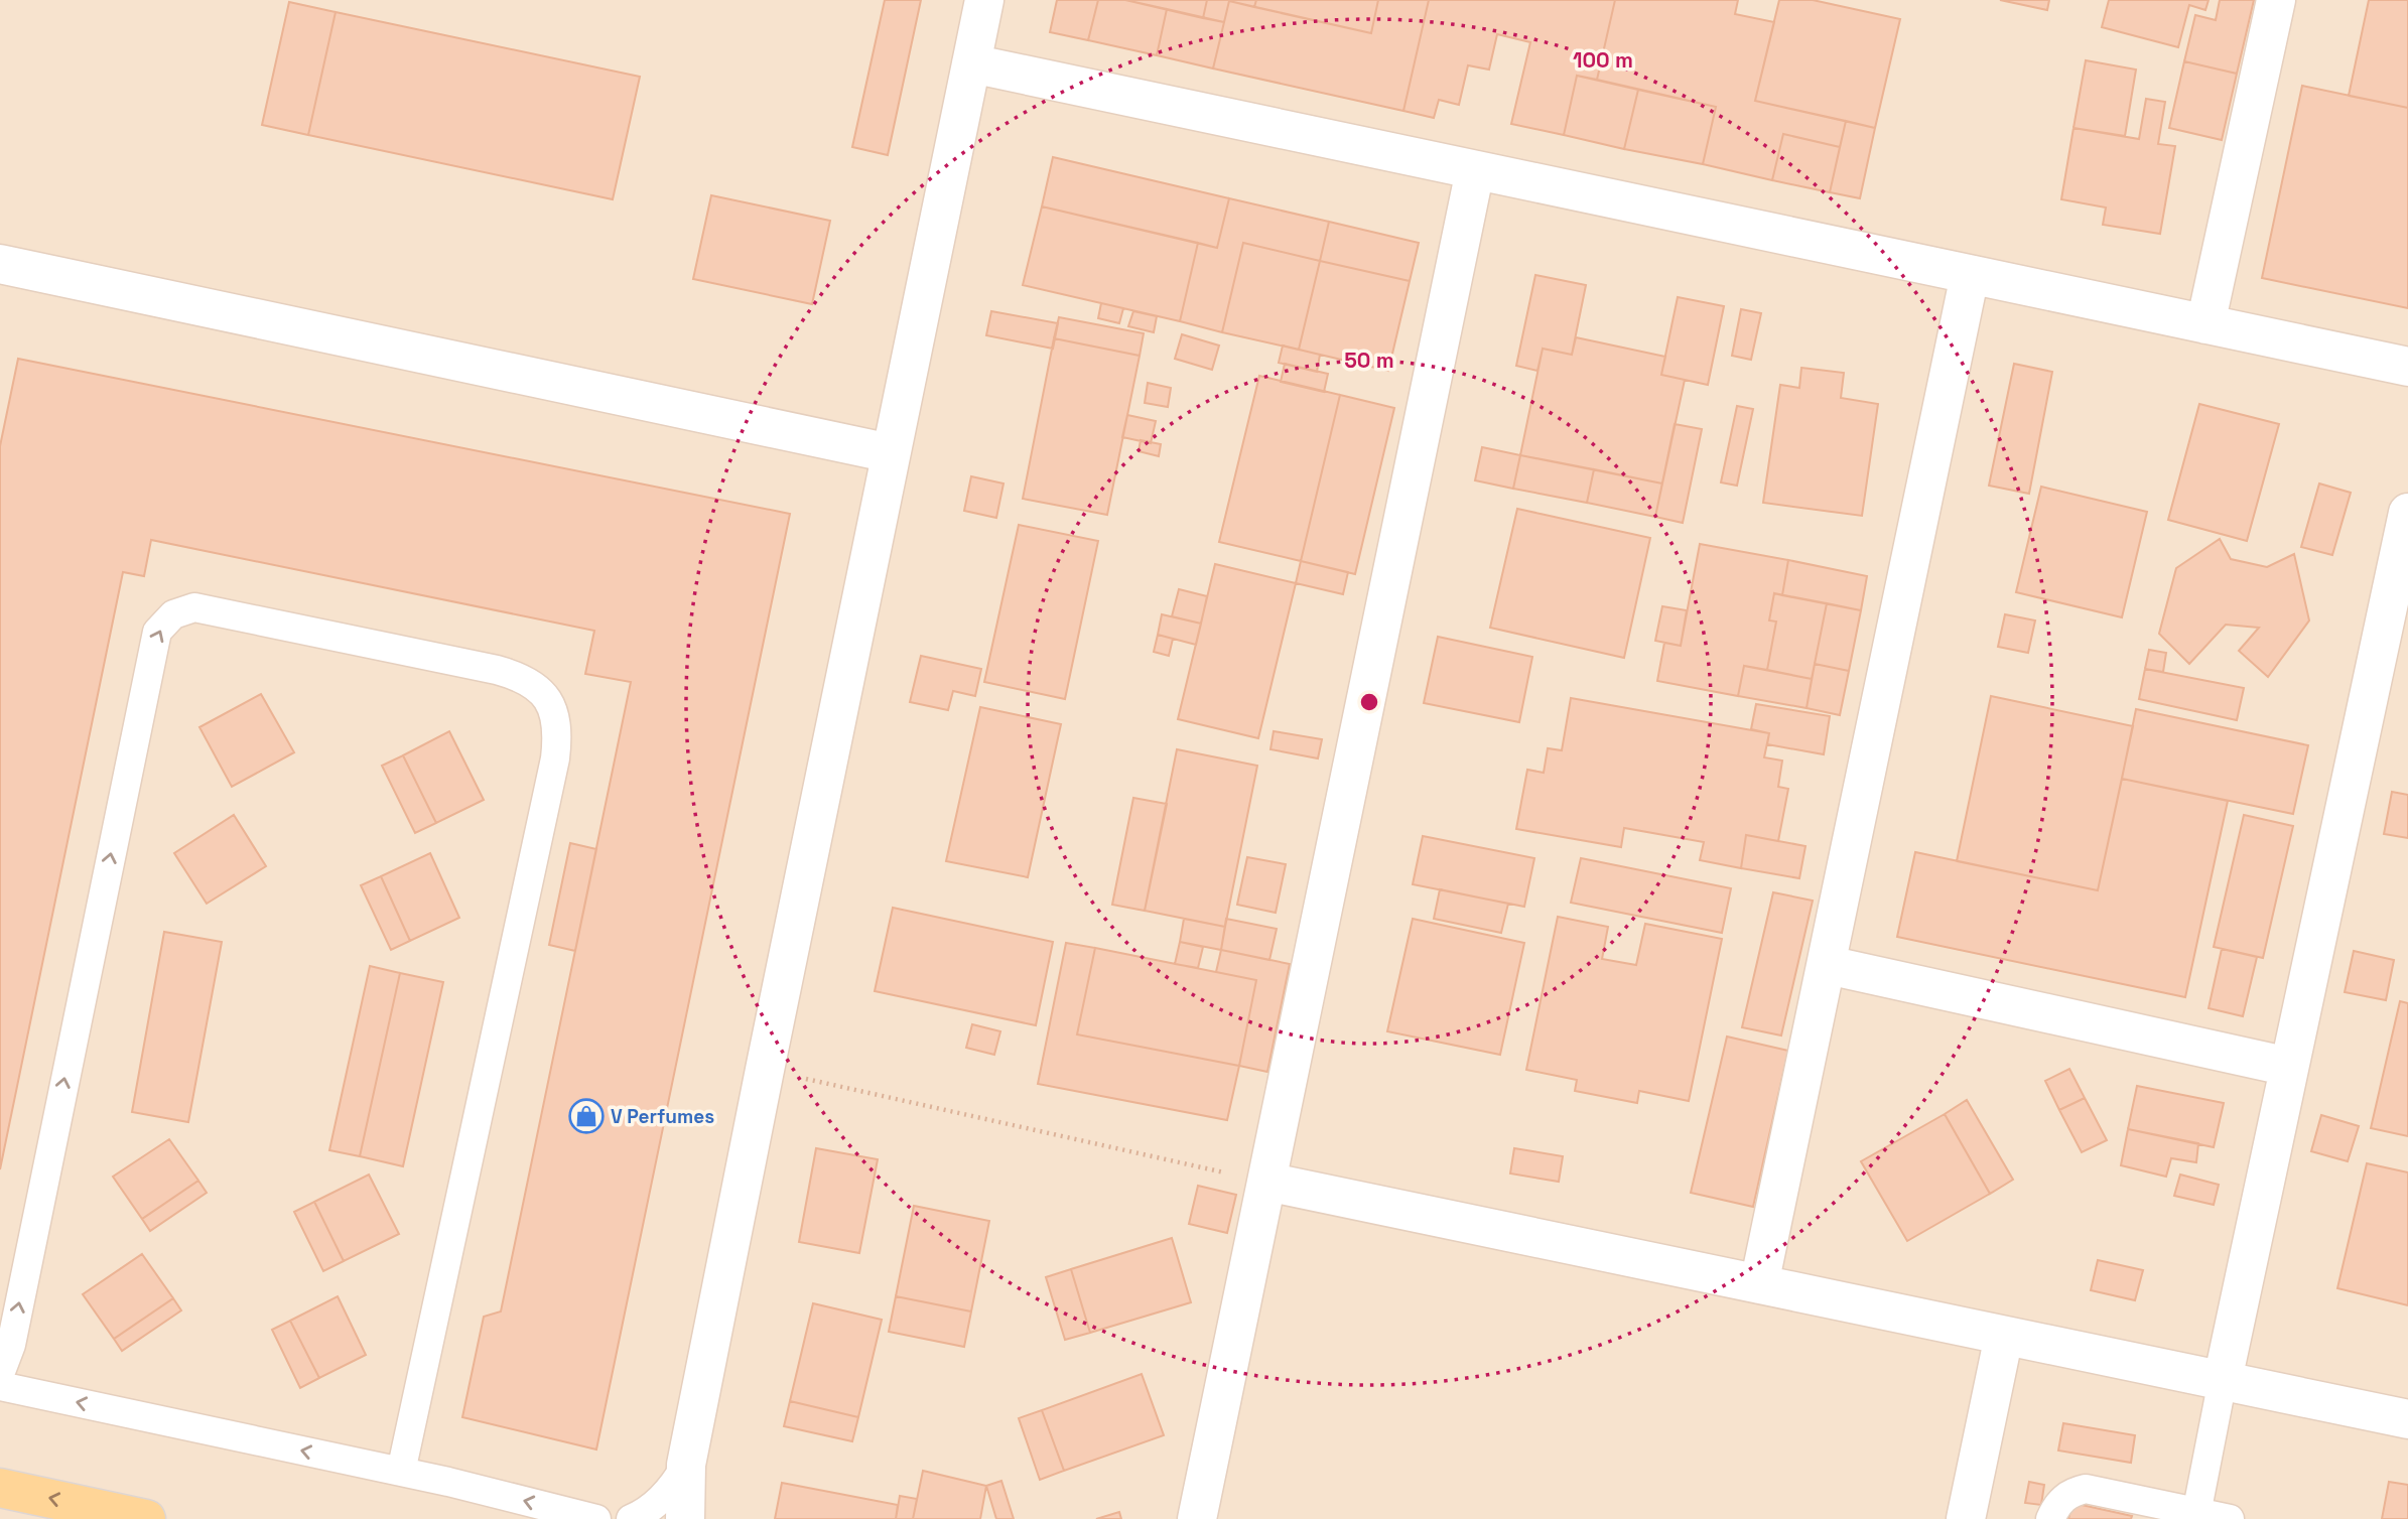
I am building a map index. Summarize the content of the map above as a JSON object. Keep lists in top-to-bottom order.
{
  "places": {
    "shop": ["V Perfumes"]
  },
  "rings": ["100 m", "50 m"]
}
